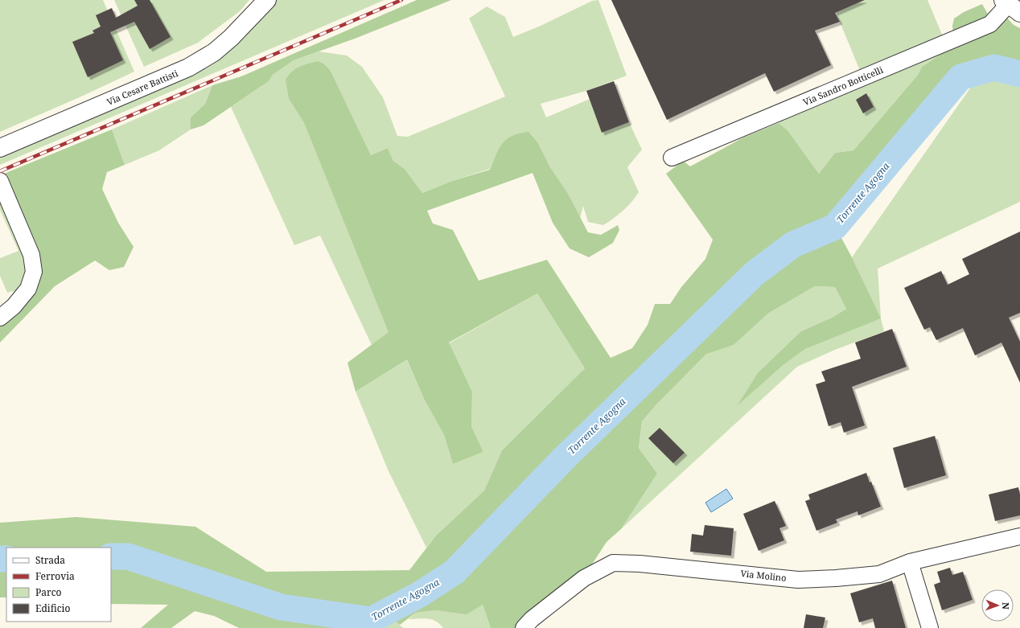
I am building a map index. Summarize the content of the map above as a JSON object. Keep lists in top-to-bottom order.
{
  "streets": {
    "street": ["Via Sandro Botticelli", "Via Cesare Battisti", "Via Molino"]
  },
  "water": ["Torrente Agogna"],
  "legend": [
    "Strada",
    "Ferrovia",
    "Parco",
    "Edificio"
  ],
  "north": "right"
}
